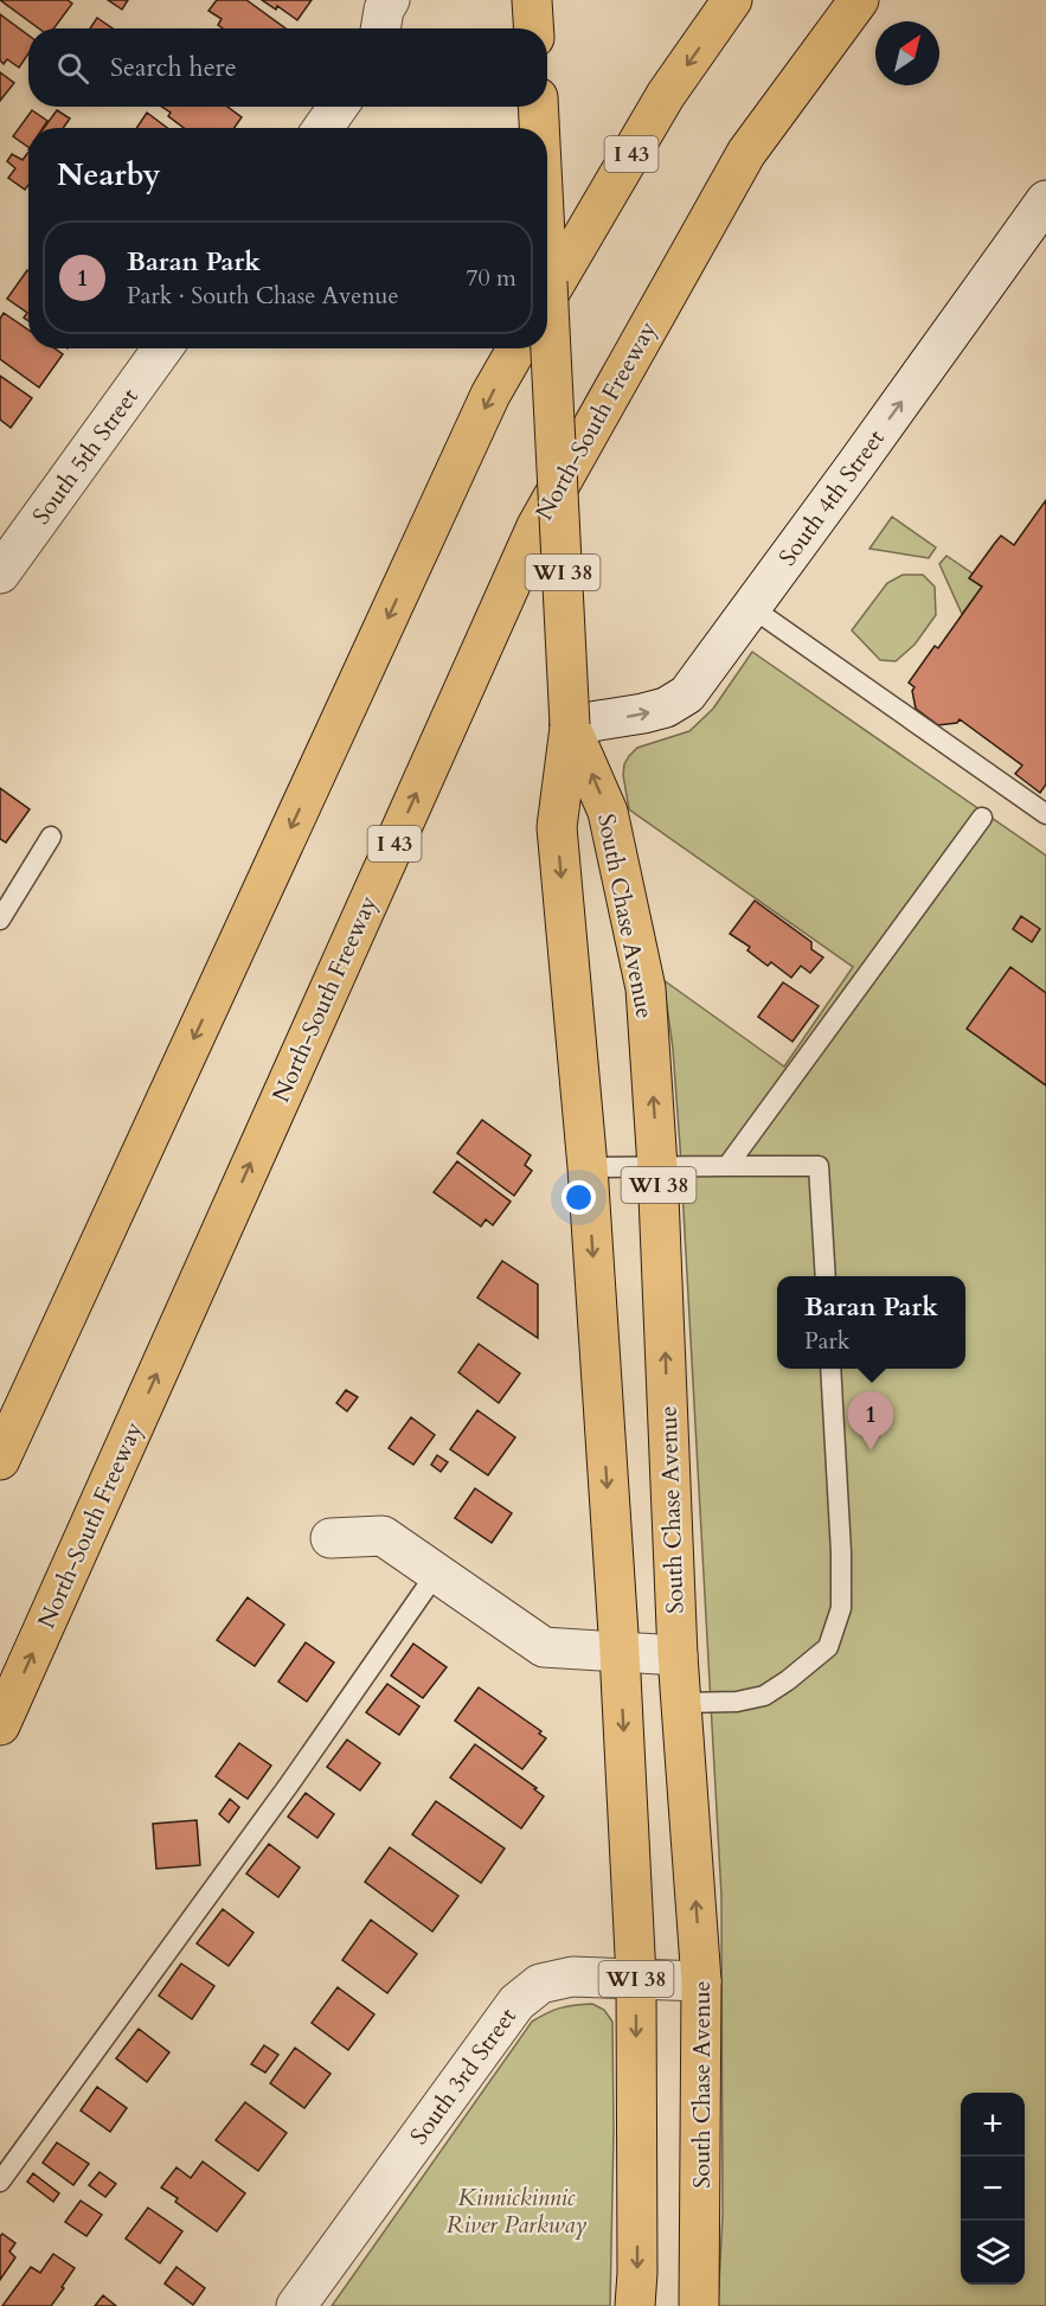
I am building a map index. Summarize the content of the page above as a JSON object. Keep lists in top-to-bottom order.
{
  "streets": {
    "main road": [
      "I 43",
      "North-South Freeway",
      "WI 38",
      "South Chase Avenue"
    ],
    "street": ["South 5th Street", "South 4th Street", "South 3rd Street"]
  },
  "crossings": [
    ["South 4th Street", "South Chase Avenue"],
    ["South Chase Avenue", "South 3rd Street"]
  ],
  "one_way": ["South 4th Street"],
  "parks": ["Kinnickinnic River Parkway"],
  "north": "top right",
  "page": {
    "search": "Search here",
    "heading": "Nearby",
    "list": [
      {
        "mark": "1",
        "name": "Baran Park",
        "note": "Park · South Chase Avenue",
        "value": "70 m"
      }
    ],
    "popup": ["Baran Park", "Park"],
    "pins": "1",
    "map_buttons": ["+", "−"]
  }
}
